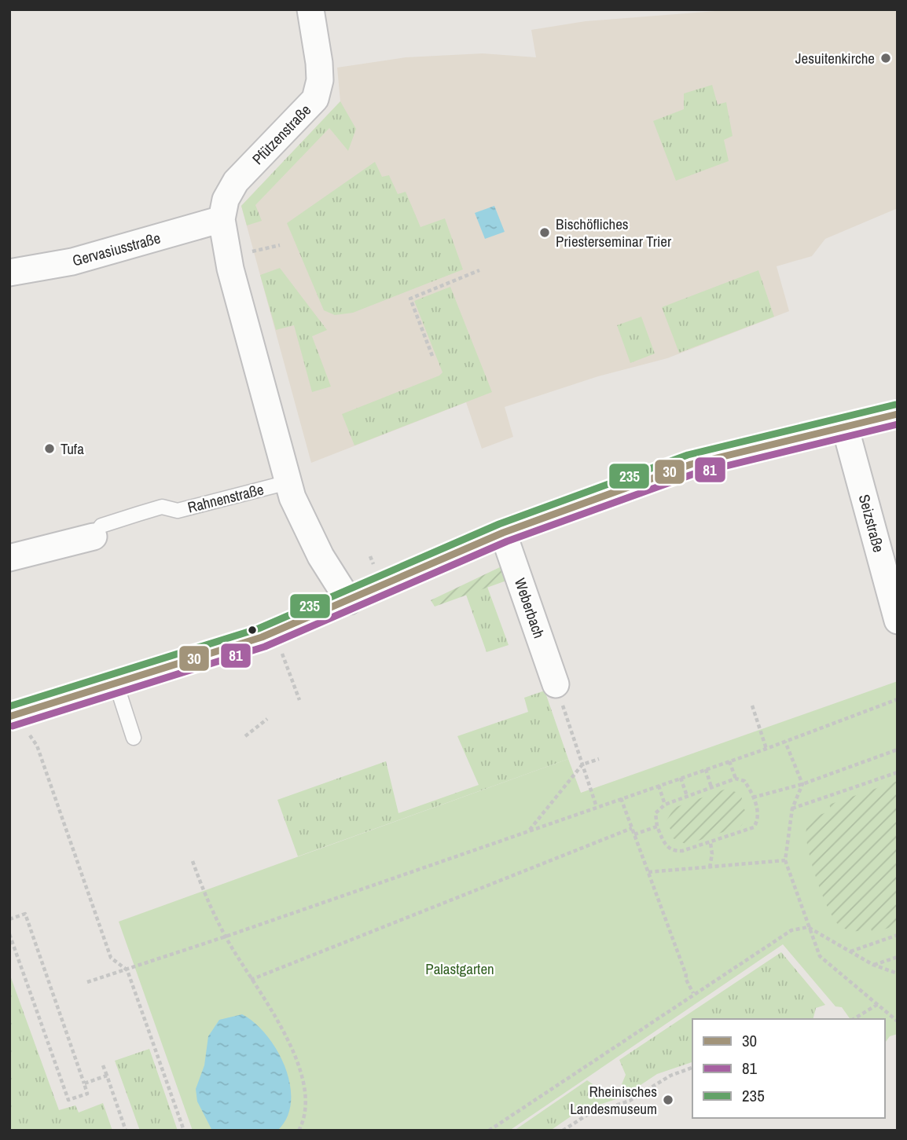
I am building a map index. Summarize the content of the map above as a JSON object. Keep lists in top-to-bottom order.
{
  "streets": {
    "street": [
      "Pfützenstraße",
      "Gervasiusstraße",
      "Rahnenstraße",
      "Seizstraße",
      "Weberbach"
    ]
  },
  "crossings": [
    ["Pfützenstraße", "Gervasiusstraße"]
  ],
  "parks": ["Palastgarten"],
  "places": [
    "Jesuitenkirche",
    "Bischöfliches Priesterseminar Trier",
    "Tufa",
    "Rheinisches Landesmuseum"
  ],
  "lines": ["transit line 235", "transit line 30", "transit line 81"],
  "legend": ["30", "81", "235"]
}
